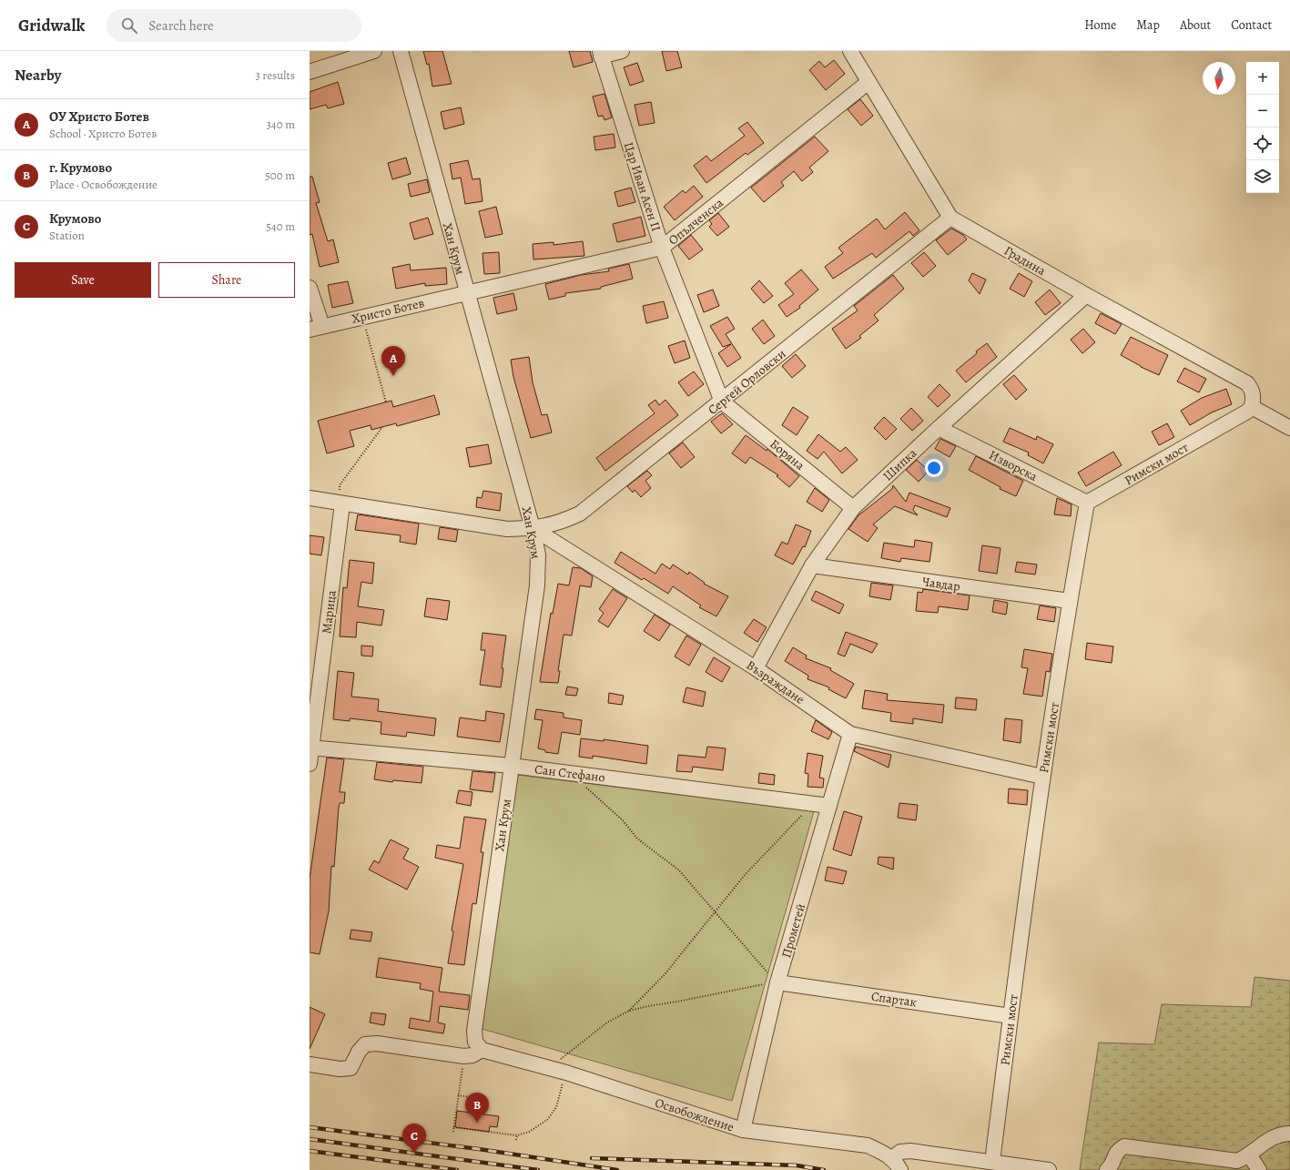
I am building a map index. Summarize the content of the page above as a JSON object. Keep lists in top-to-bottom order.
{
  "streets": {
    "street": [
      "Цар Иван Асен II",
      "Опълченска",
      "Хан Крум",
      "Градина",
      "Христо Ботев",
      "Сергей Орловски",
      "Боряна",
      "Римски мост",
      "Шипка",
      "Изворска",
      "Чавдар",
      "Марица",
      "Възраждане",
      "Сан Стефано",
      "Прометей",
      "Спартак",
      "Освобождение"
    ]
  },
  "crossings": [
    ["Цар Иван Асен II", "Опълченска"],
    ["Цар Иван Асен II", "Сергей Орловски"],
    ["Цар Иван Асен II", "Боряна"],
    ["Опълченска", "Хан Крум"],
    ["Опълченска", "Градина"],
    ["Опълченска", "Христо Ботев"],
    ["Хан Крум", "Христо Ботев"],
    ["Хан Крум", "Сергей Орловски"],
    ["Хан Крум", "Възраждане"],
    ["Хан Крум", "Сан Стефано"],
    ["Хан Крум", "Освобождение"],
    ["Градина", "Сергей Орловски"],
    ["Градина", "Римски мост"],
    ["Градина", "Шипка"],
    ["Сергей Орловски", "Боряна"],
    ["Сергей Орловски", "Марица"],
    ["Сергей Орловски", "Възраждане"],
    ["Боряна", "Шипка"],
    ["Римски мост", "Изворска"],
    ["Римски мост", "Чавдар"],
    ["Римски мост", "Възраждане"],
    ["Римски мост", "Спартак"],
    ["Римски мост", "Освобождение"],
    ["Шипка", "Изворска"],
    ["Шипка", "Чавдар"],
    ["Шипка", "Възраждане"],
    ["Марица", "Сан Стефано"],
    ["Възраждане", "Прометей"],
    ["Сан Стефано", "Прометей"],
    ["Прометей", "Спартак"],
    ["Прометей", "Освобождение"]
  ],
  "north": "bottom",
  "page": {
    "header": "Gridwalk",
    "search": "Search here",
    "nav": [
      "Home",
      "Map",
      "About",
      "Contact"
    ],
    "heading": ["Nearby", "3 results"],
    "map_buttons": ["+", "−"],
    "list": [
      {
        "mark": "A",
        "name": "ОУ Христо Ботев",
        "note": "School · Христо Ботев",
        "value": "340 m"
      },
      {
        "mark": "B",
        "name": "г. Крумово",
        "note": "Place · Освобождение",
        "value": "500 m"
      },
      {
        "mark": "C",
        "name": "Крумово",
        "note": "Station",
        "value": "540 m"
      }
    ],
    "buttons": ["Save", "Share"],
    "pins": ["A", "B", "C"]
  }
}
